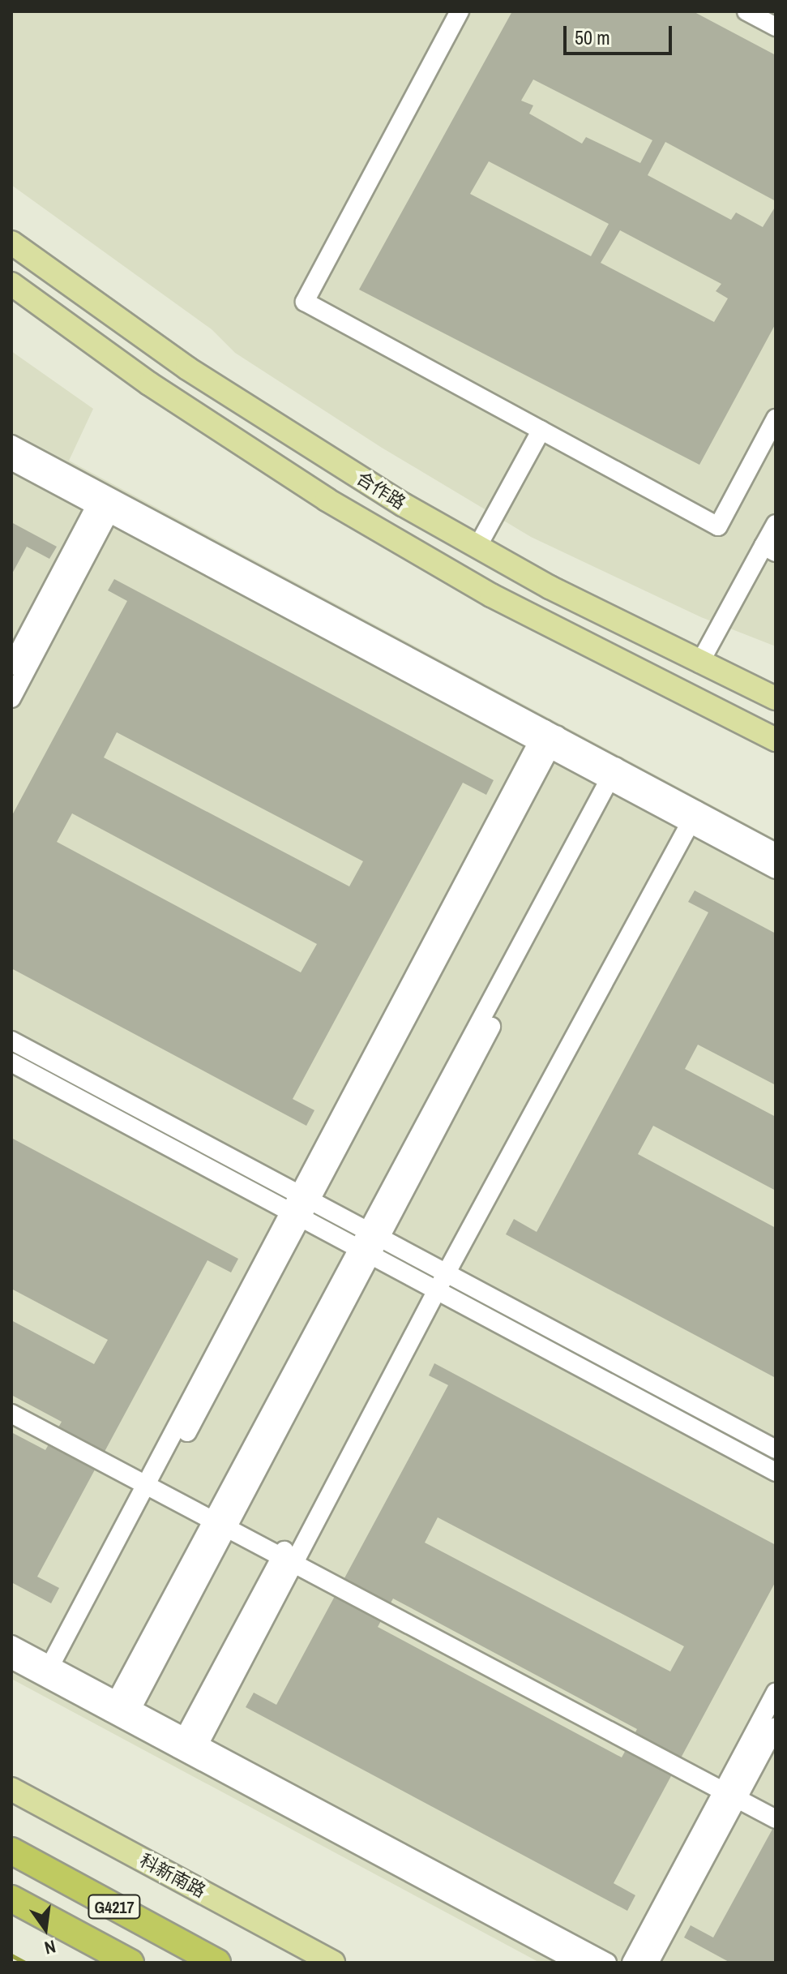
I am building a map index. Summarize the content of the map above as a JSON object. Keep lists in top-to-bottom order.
{
  "streets": {
    "highway": ["G4217"],
    "main road": ["合作路", "科新南路"]
  },
  "scale_bar": "50 m",
  "north": "bottom"
}
